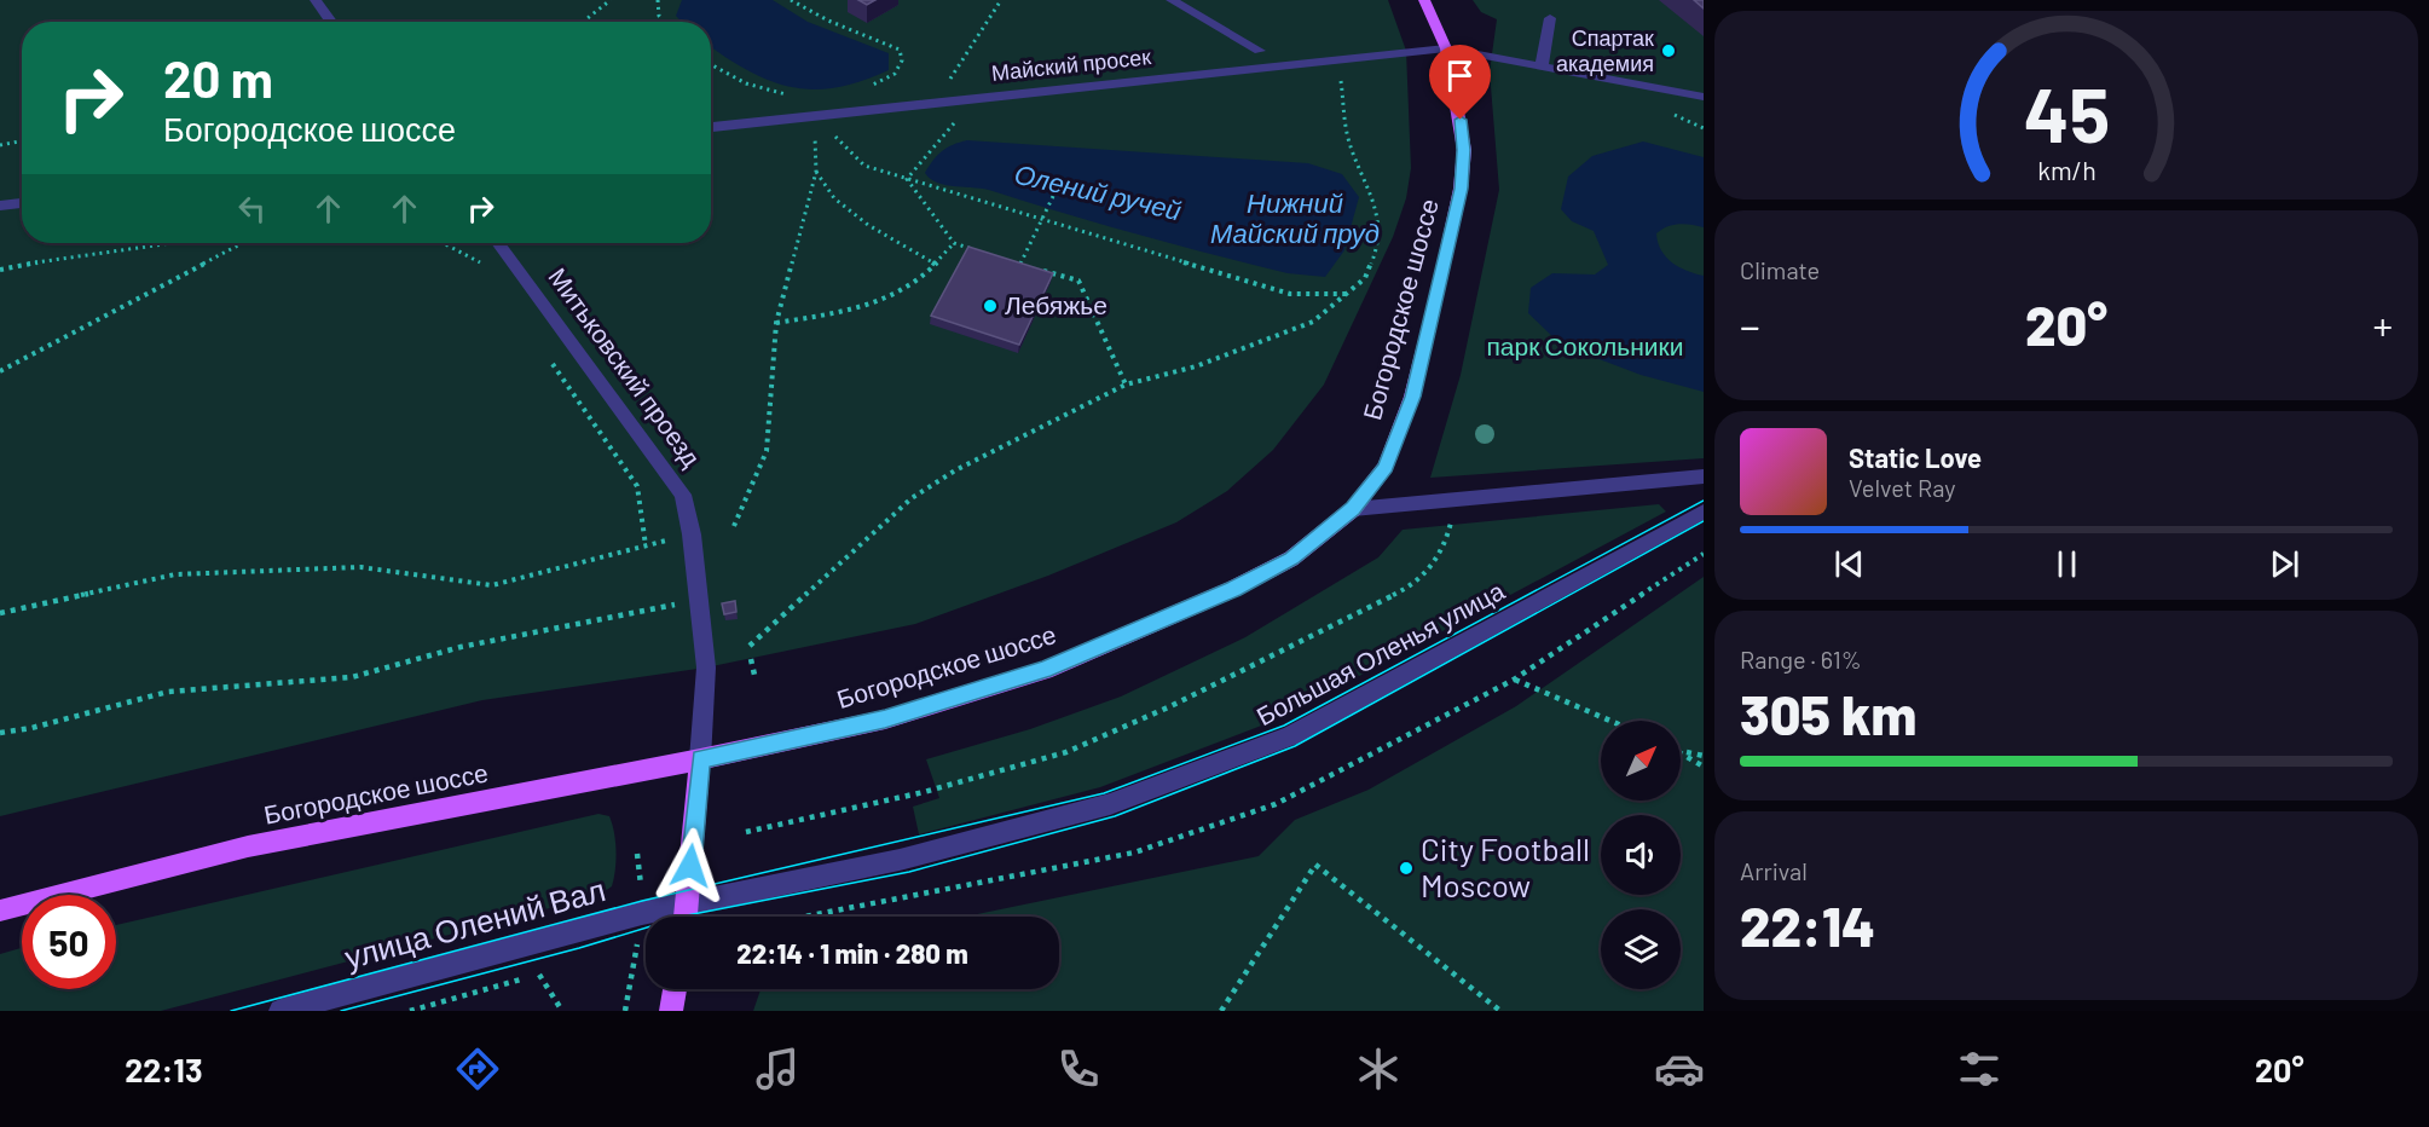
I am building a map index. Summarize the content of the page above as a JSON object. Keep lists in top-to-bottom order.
{
  "streets": {
    "main road": ["Богородское шоссе"],
    "street": [
      "Майский просек",
      "Митьковский проезд",
      "Большая Оленья улица",
      "улица Олений Вал"
    ]
  },
  "crossings": [
    ["Майский просек", "Богородское шоссе"],
    ["Богородское шоссе", "Митьковский проезд"],
    ["Большая Оленья улица", "улица Олений Вал"]
  ],
  "water": ["Олений ручей", "Нижний Майский пруд"],
  "parks": ["парк Сокольники"],
  "places": ["Спартак академия", "Лебяжье", "City Football Moscow"],
  "north": "top right",
  "page": {
    "turn": ["20 m", "Богородское шоссе"],
    "tile": [
      "Climate",
      ["Range · 61%", "305 km"],
      ["Arrival", "22:14"]
    ],
    "heat": ["−", "20°", "+"],
    "song": ["Static Love", "Velvet Ray"],
    "limit": "50",
    "trip": "22:14 · 1 min · 280 m",
    "tabs": ["22:13", "20°"],
    "gauge": ["45", "km/h"]
  }
}
